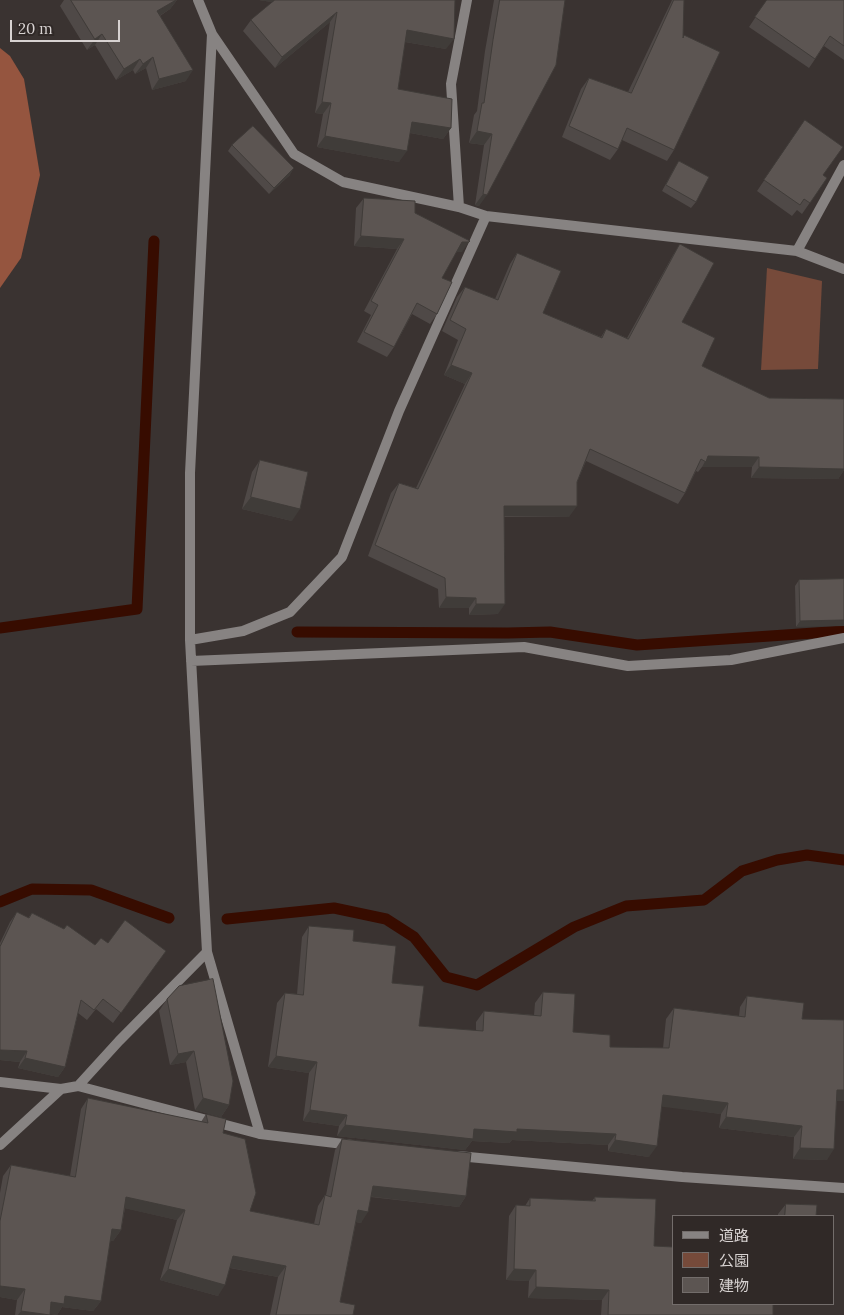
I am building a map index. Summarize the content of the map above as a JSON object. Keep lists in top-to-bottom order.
{
  "legend": ["道路", "公園", "建物"],
  "scale_bar": "20 m"
}
